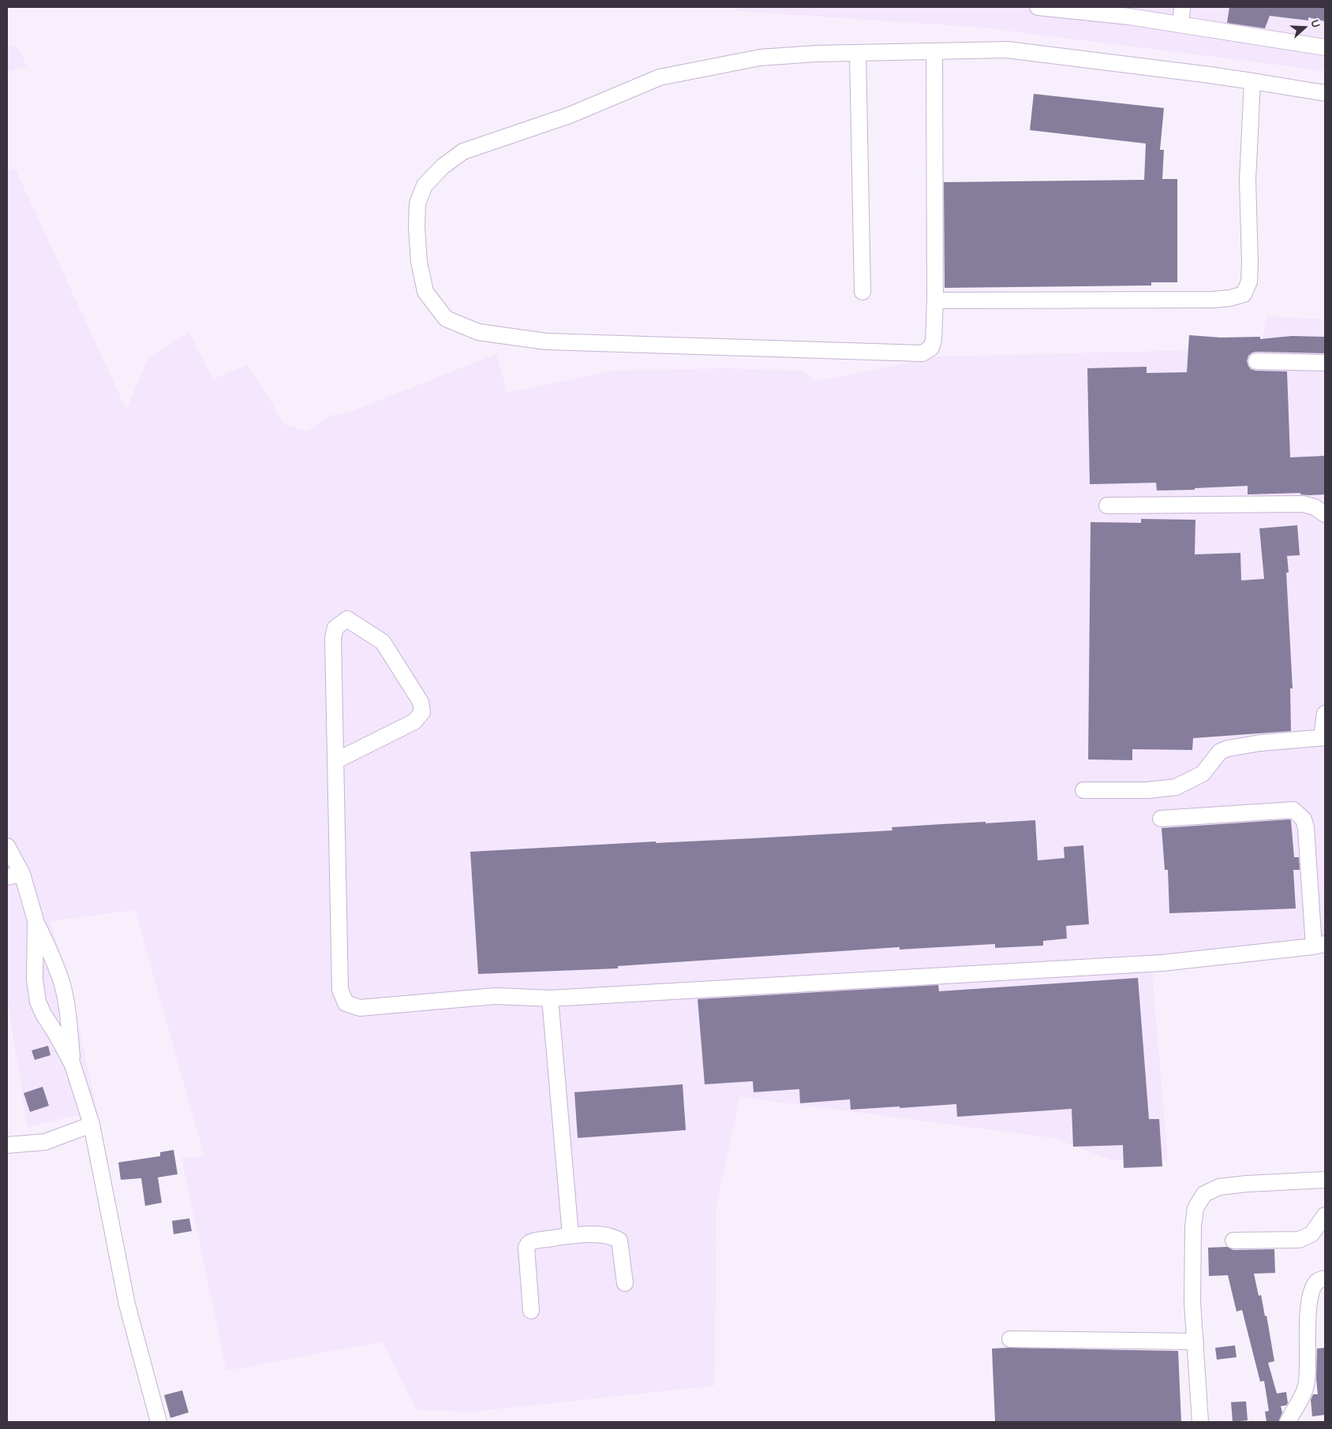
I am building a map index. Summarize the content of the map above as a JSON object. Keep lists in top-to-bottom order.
{
  "north": "right"
}
